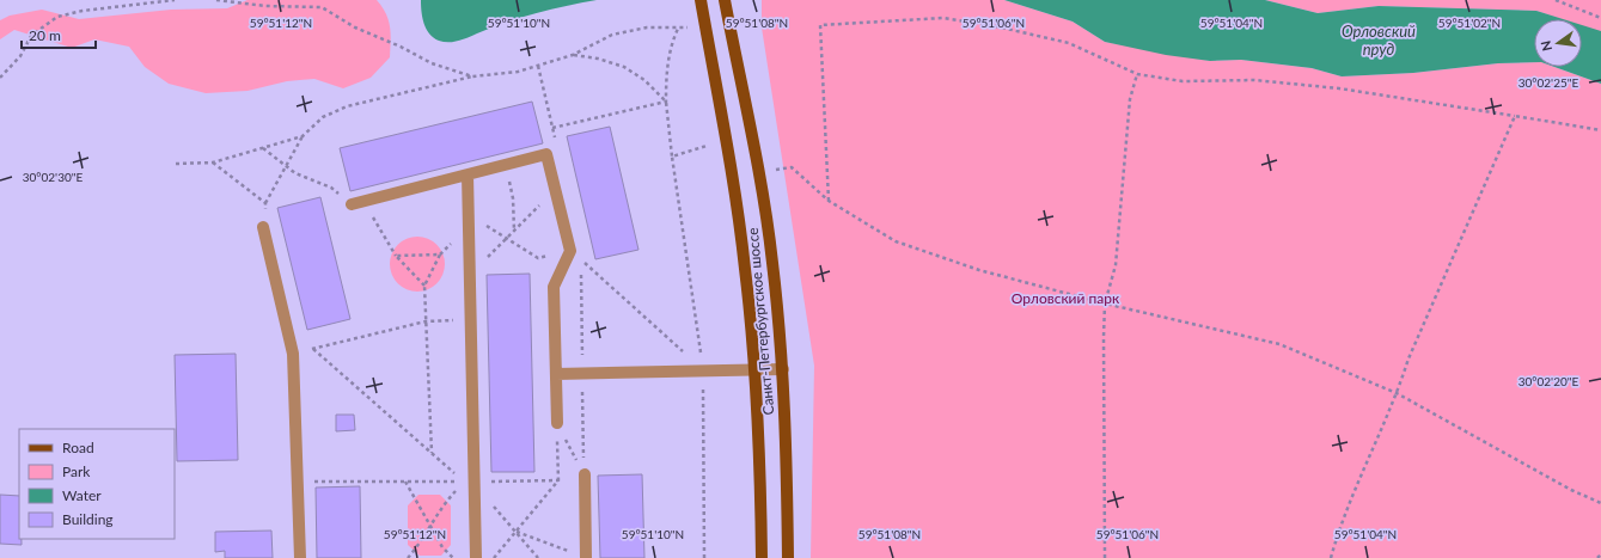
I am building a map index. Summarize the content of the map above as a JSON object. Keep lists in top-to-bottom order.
{
  "streets": {
    "main road": ["Санкт-Петербургское шоссе"]
  },
  "water": ["Орловский пруд"],
  "parks": ["Орловский парк"],
  "legend": [
    "Road",
    "Park",
    "Water",
    "Building"
  ],
  "scale_bar": "20 m",
  "north": "left",
  "coordinates": [
    "59°51'04\"N",
    "59°51'02\"N",
    "59°51'12\"N",
    "59°51'10\"N",
    "59°51'08\"N",
    "59°51'06\"N",
    "30°02'25\"E",
    "30°02'30\"E",
    "30°02'20\"E"
  ]
}
